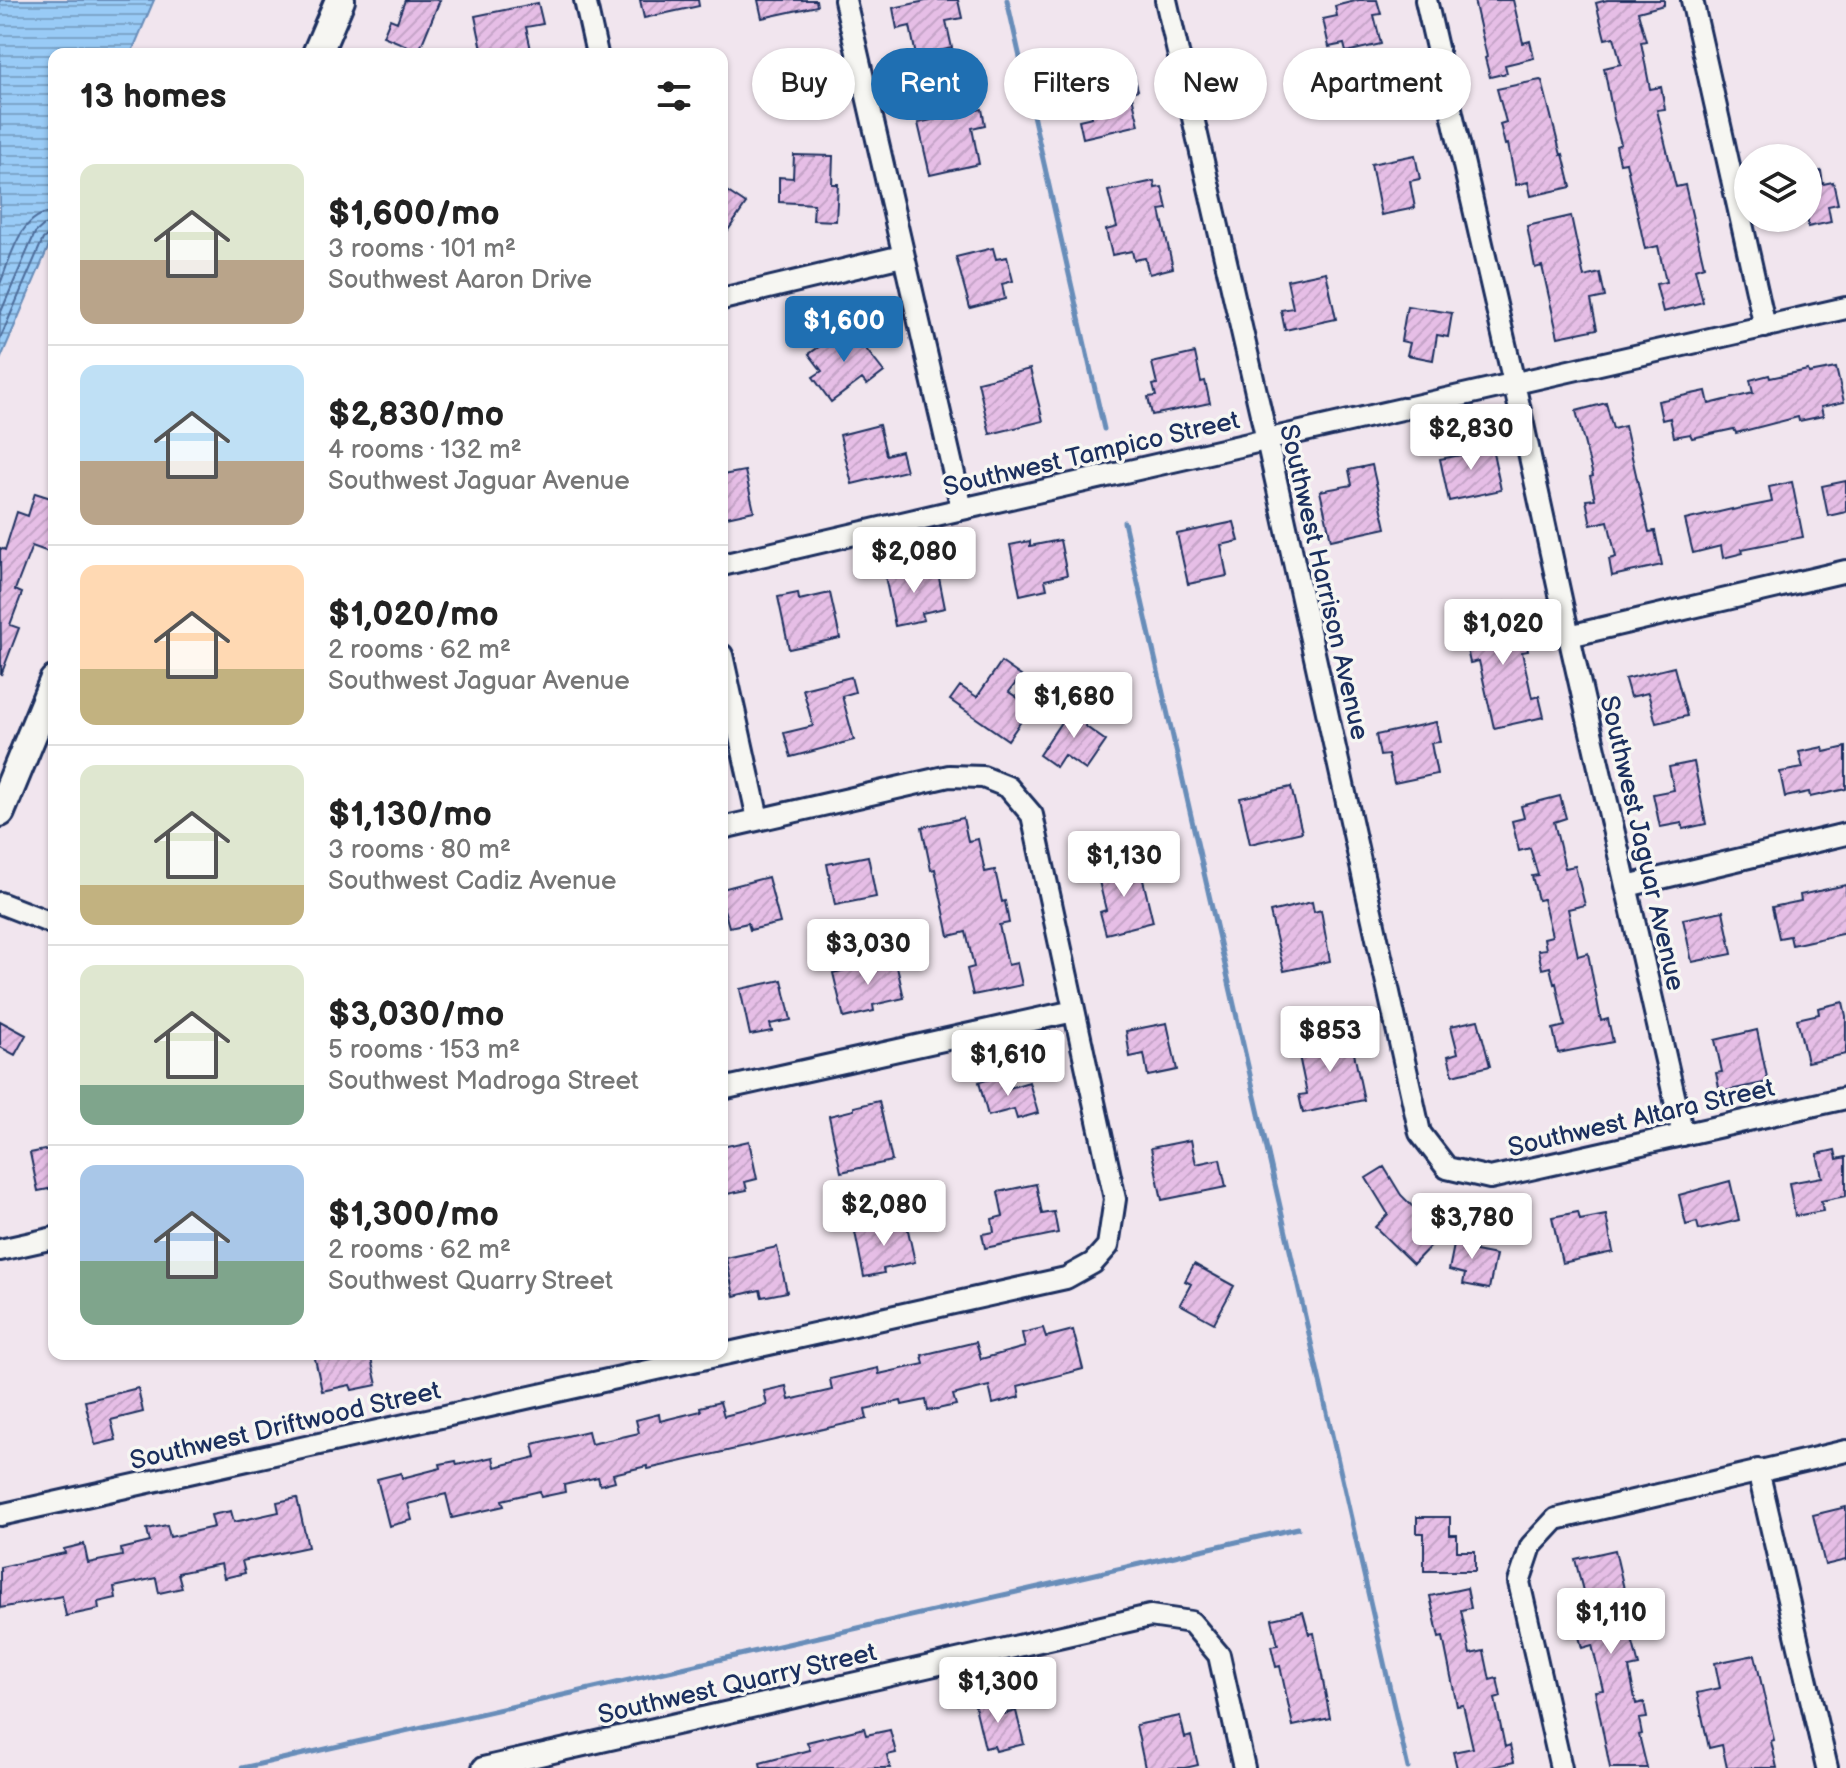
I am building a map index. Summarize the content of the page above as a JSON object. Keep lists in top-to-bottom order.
{
  "streets": {
    "street": [
      "Southwest Tampico Street",
      "Southwest Harrison Avenue",
      "Southwest Jaguar Avenue",
      "Southwest Altara Street",
      "Southwest Driftwood Street",
      "Southwest Quarry Street"
    ]
  },
  "crossings": [
    ["Southwest Tampico Street", "Southwest Harrison Avenue"],
    ["Southwest Tampico Street", "Southwest Jaguar Avenue"],
    ["Southwest Harrison Avenue", "Southwest Altara Street"],
    ["Southwest Jaguar Avenue", "Southwest Altara Street"]
  ],
  "page": {
    "chip": [
      "Buy",
      "Rent",
      "Filters",
      "New",
      "Apartment"
    ],
    "heading": "13 homes",
    "list": [
      {
        "name": "$1,600/mo",
        "note": "3 rooms · 101 m² · Southwest Aaron Drive"
      },
      {
        "name": "$2,830/mo",
        "note": "4 rooms · 132 m² · Southwest Jaguar Avenue"
      },
      {
        "name": "$1,020/mo",
        "note": "2 rooms · 62 m² · Southwest Jaguar Avenue"
      },
      {
        "name": "$1,130/mo",
        "note": "3 rooms · 80 m² · Southwest Cadiz Avenue"
      },
      {
        "name": "$3,030/mo",
        "note": "5 rooms · 153 m² · Southwest Madroga Street"
      },
      {
        "name": "$1,300/mo",
        "note": "2 rooms · 62 m² · Southwest Quarry Street"
      }
    ],
    "price": [
      "$1,600",
      "$2,830",
      "$2,080",
      "$1,020",
      "$1,680",
      "$1,130",
      "$3,030",
      "$853",
      "$1,610",
      "$2,080",
      "$3,780",
      "$1,110",
      "$1,300"
    ]
  }
}
